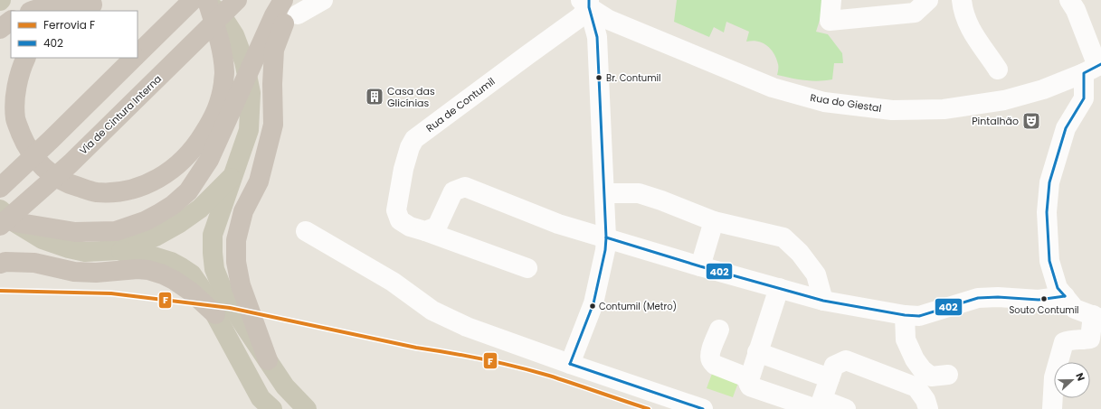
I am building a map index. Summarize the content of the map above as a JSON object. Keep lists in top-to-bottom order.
{
  "streets": {
    "highway": ["Via de Cintura Interna"],
    "street": ["Rua do Giestal", "Rua de Contumil"]
  },
  "crossings": [
    ["Rua do Giestal", "Rua de Contumil"]
  ],
  "places": {
    "other": ["Br. Contumil", "Souto Contumil", "Contumil (Metro)"],
    "building": ["Casa das Glicínias"],
    "theatre": ["Pintalhão"]
  },
  "lines": ["transit line 402", "rail line F"],
  "legend": ["Ferrovia F", "402"],
  "north": "right"
}
